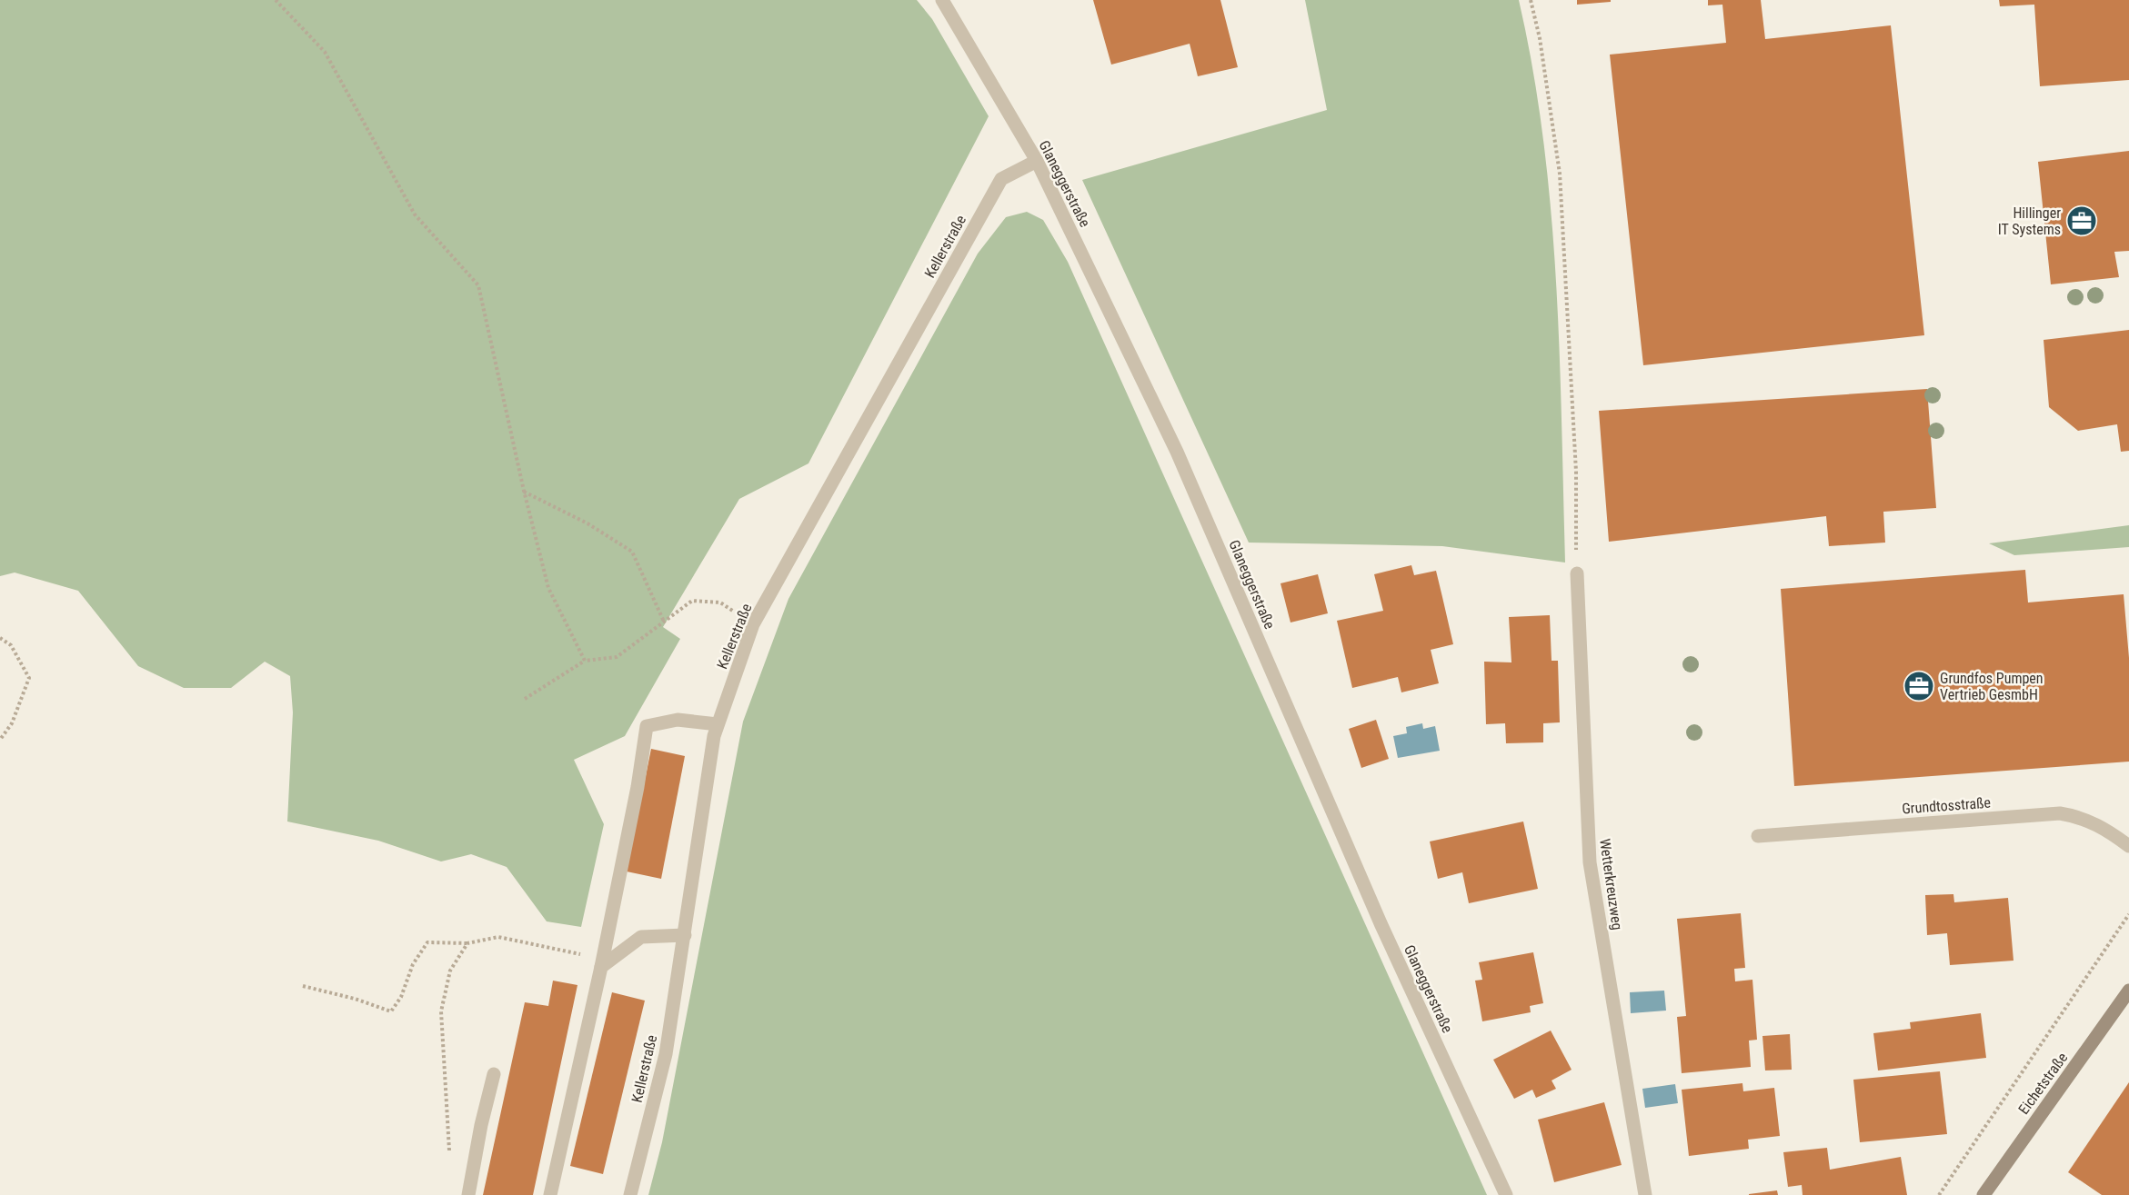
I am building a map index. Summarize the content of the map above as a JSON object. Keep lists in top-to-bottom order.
{
  "streets": {
    "main road": ["Eichetstraße"],
    "street": [
      "Glaneggerstraße",
      "Kellerstraße",
      "Grundtosstraße",
      "Wetterkreuzweg"
    ]
  },
  "crossings": [
    ["Glaneggerstraße", "Kellerstraße"]
  ],
  "places": {
    "office": ["Hillinger IT Systems", "Grundfos Pumpen Vertrieb GesmbH"]
  }
}
